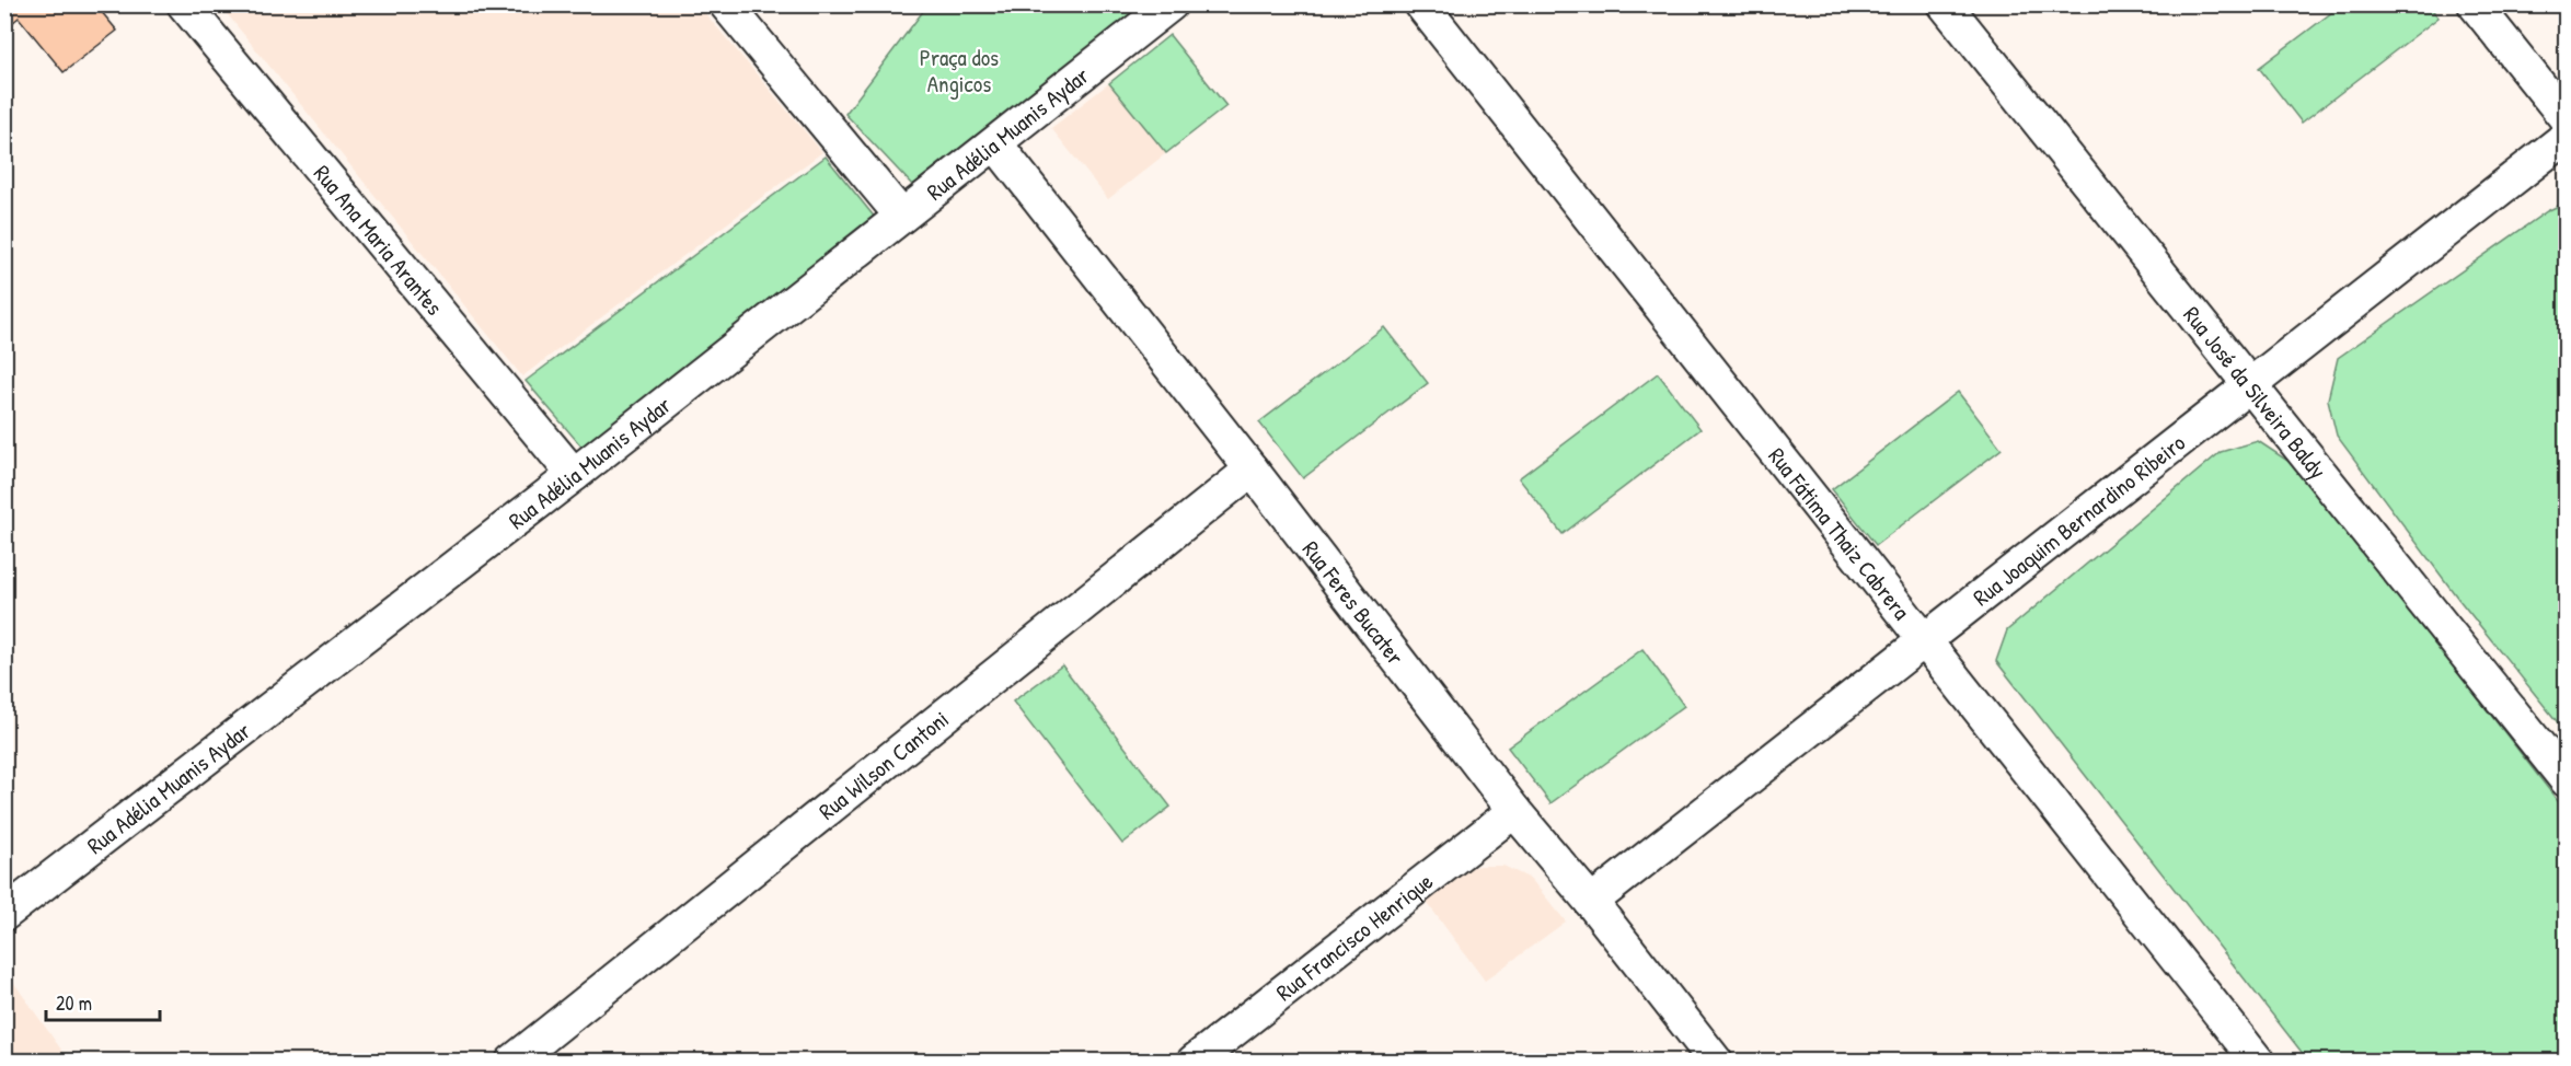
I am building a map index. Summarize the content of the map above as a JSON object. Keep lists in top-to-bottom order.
{
  "streets": {
    "street": [
      "Rua Adélia Muanis Aydar",
      "Rua Ana Maria Arantes",
      "Rua José da Silveira Baldy",
      "Rua Joaquim Bernardino Ribeiro",
      "Rua Fátima Thaiz Cabrera",
      "Rua Feres Bucater",
      "Rua Wilson Cantoni",
      "Rua Francisco Henrique"
    ]
  },
  "crossings": [
    ["Rua Adélia Muanis Aydar", "Rua Ana Maria Arantes"],
    ["Rua Adélia Muanis Aydar", "Rua Feres Bucater"],
    ["Rua José da Silveira Baldy", "Rua Joaquim Bernardino Ribeiro"],
    ["Rua Joaquim Bernardino Ribeiro", "Rua Fátima Thaiz Cabrera"],
    ["Rua Joaquim Bernardino Ribeiro", "Rua Feres Bucater"],
    ["Rua Feres Bucater", "Rua Wilson Cantoni"],
    ["Rua Feres Bucater", "Rua Francisco Henrique"]
  ],
  "parks": ["Praça dos Angicos"],
  "scale_bar": "20 m"
}
